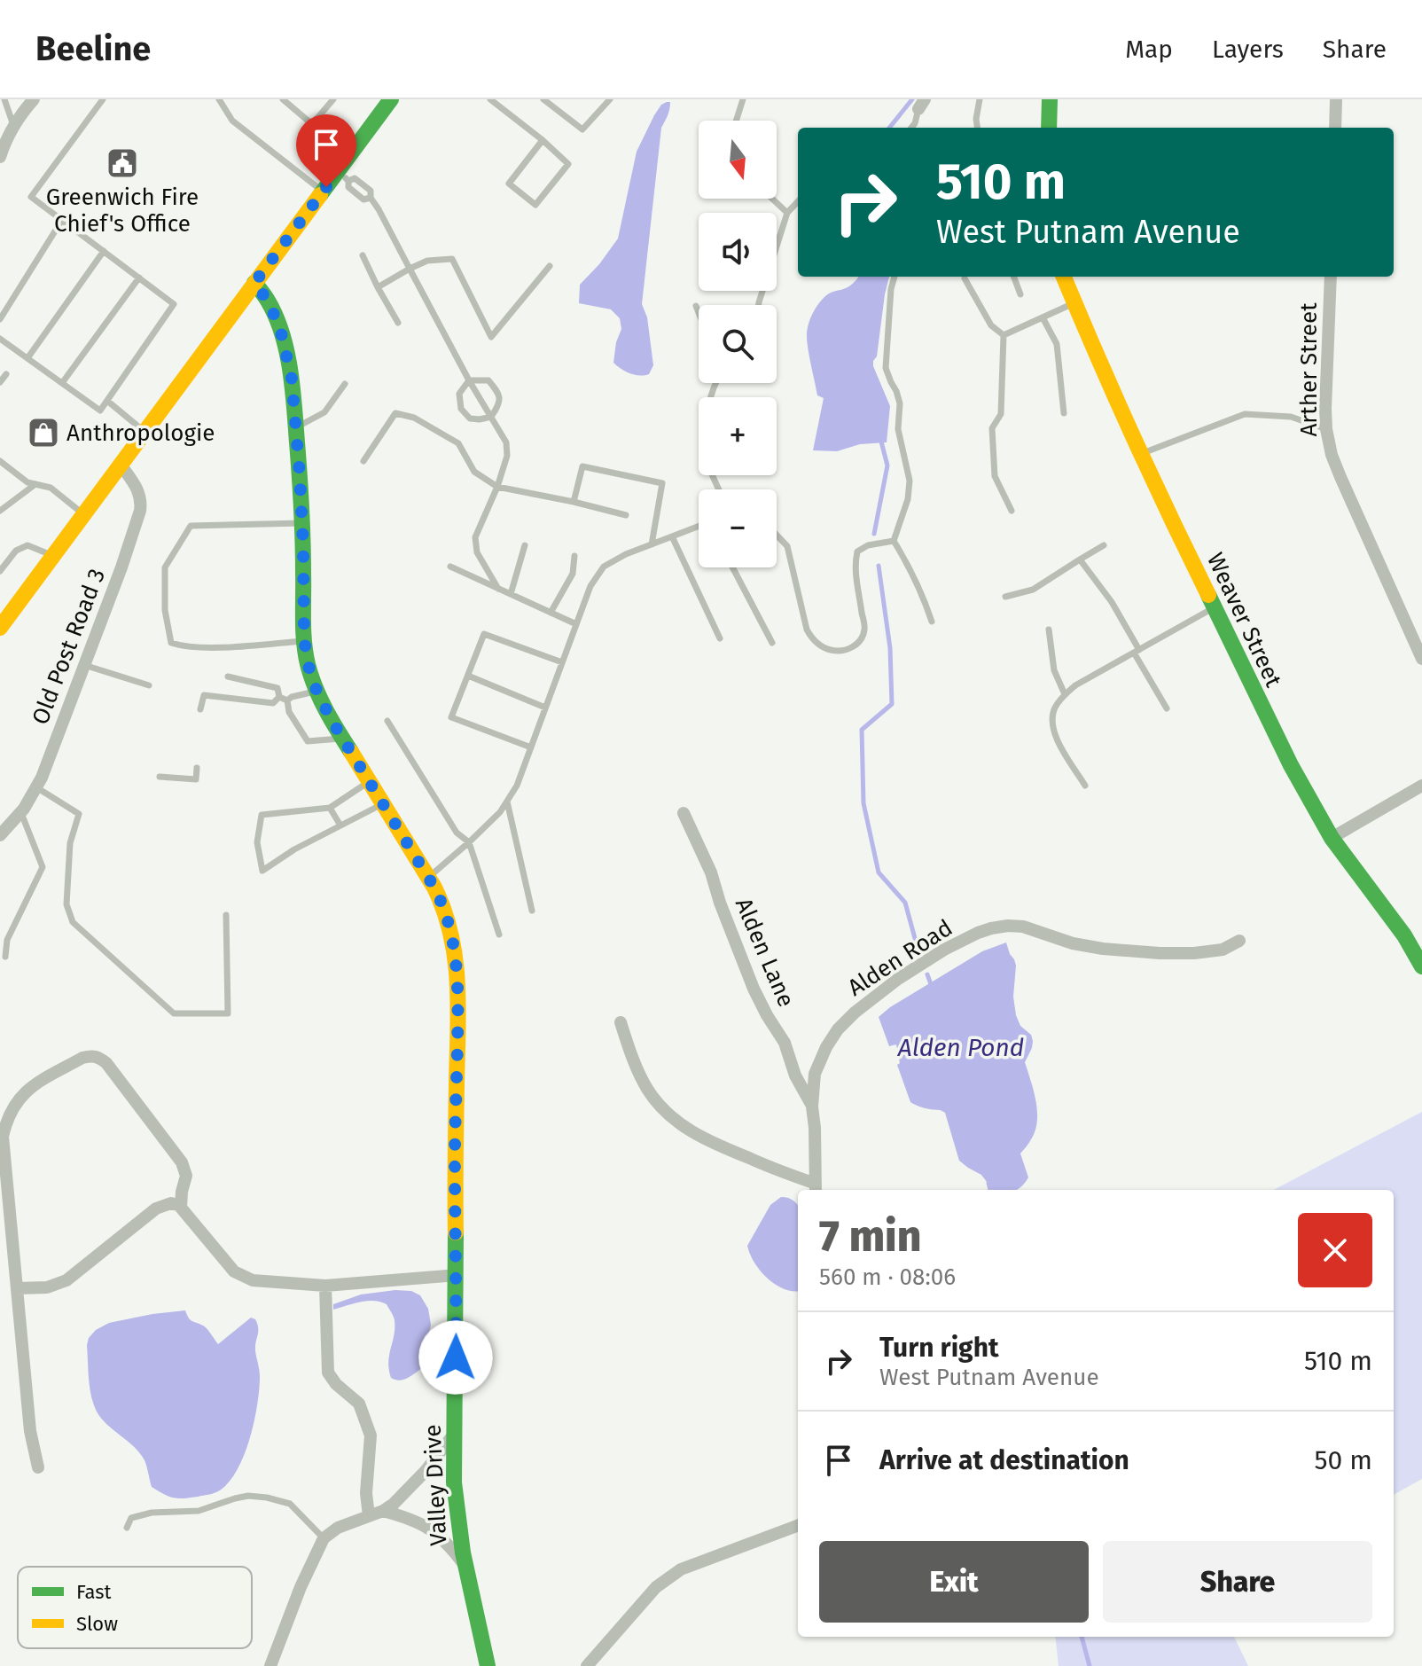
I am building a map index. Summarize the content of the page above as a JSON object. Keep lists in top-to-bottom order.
{
  "streets": {
    "street": [
      "Arther Street",
      "Weaver Street",
      "Old Post Road 3",
      "Alden Lane",
      "Alden Road",
      "Valley Drive"
    ]
  },
  "crossings": [
    ["Alden Lane", "Alden Road"]
  ],
  "water": ["Alden Pond"],
  "places": {
    "public building": ["Greenwich Fire Chief's Office"],
    "shop": ["Anthropologie"]
  },
  "legend": ["Fast", "Slow"],
  "north": "bottom",
  "page": {
    "header": "Beeline",
    "nav": ["Map", "Layers", "Share"],
    "map_buttons": ["+", "−"],
    "turn": ["510 m", "West Putnam Avenue"],
    "heading": ["7 min", "560 m · 08:06"],
    "list": [
      {
        "name": "Turn right",
        "note": "West Putnam Avenue",
        "value": "510 m"
      },
      {
        "name": "Arrive at destination",
        "value": "50 m"
      }
    ],
    "buttons": ["Exit", "Share"]
  }
}
